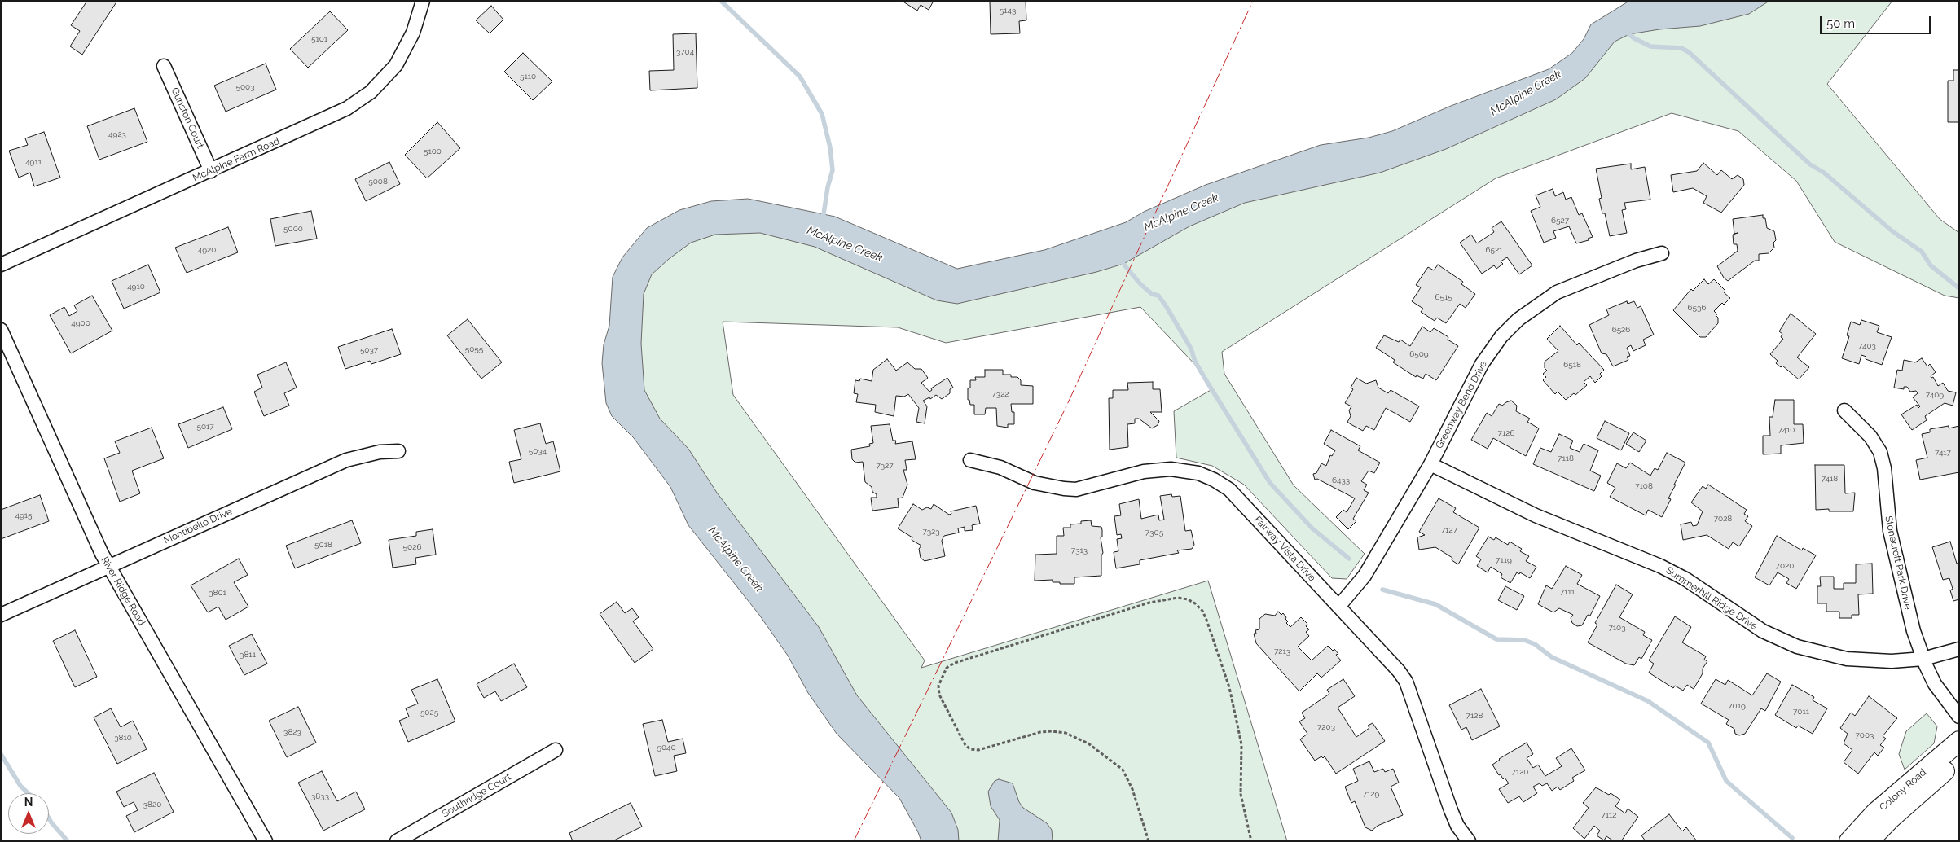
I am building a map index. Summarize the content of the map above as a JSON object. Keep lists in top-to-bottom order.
{
  "streets": {
    "main road": ["Colony Road"],
    "street": [
      "Gunston Court",
      "McAlpine Farm Road",
      "Greenway Bend Drive",
      "Montibello Drive",
      "Fairway Vista Drive",
      "Stonecroft Park Drive",
      "River Ridge Road",
      "Summerhill Ridge Drive",
      "Southridge Court"
    ]
  },
  "crossings": [
    ["Gunston Court", "McAlpine Farm Road"],
    ["Greenway Bend Drive", "Fairway Vista Drive"],
    ["Greenway Bend Drive", "Summerhill Ridge Drive"],
    ["Montibello Drive", "River Ridge Road"],
    ["Stonecroft Park Drive", "Summerhill Ridge Drive"]
  ],
  "water": ["McAlpine Creek"],
  "house_numbers": [
    "5143",
    "5101",
    "3704",
    "5110",
    "5003",
    "4923",
    "5100",
    "4911",
    "5008",
    "6527",
    "5000",
    "4920",
    "6521",
    "4910",
    "6515",
    "6536",
    "4900",
    "6526",
    "7403",
    "5055",
    "5037",
    "6509",
    "6518",
    "7322",
    "7409",
    "5017",
    "7410",
    "7126",
    "5034",
    "7417",
    "7118",
    "7327",
    "7418",
    "6433",
    "7108",
    "4915",
    "7028",
    "7127",
    "7323",
    "7305",
    "5018",
    "5026",
    "7313",
    "7119",
    "7020",
    "7111",
    "3801",
    "7103",
    "7213",
    "3811",
    "7019",
    "7011",
    "5025",
    "7128",
    "7203",
    "3823",
    "7003",
    "3810",
    "5040",
    "7120",
    "7129",
    "3833",
    "3820",
    "7112"
  ],
  "scale_bar": "50 m",
  "north": "top"
}
